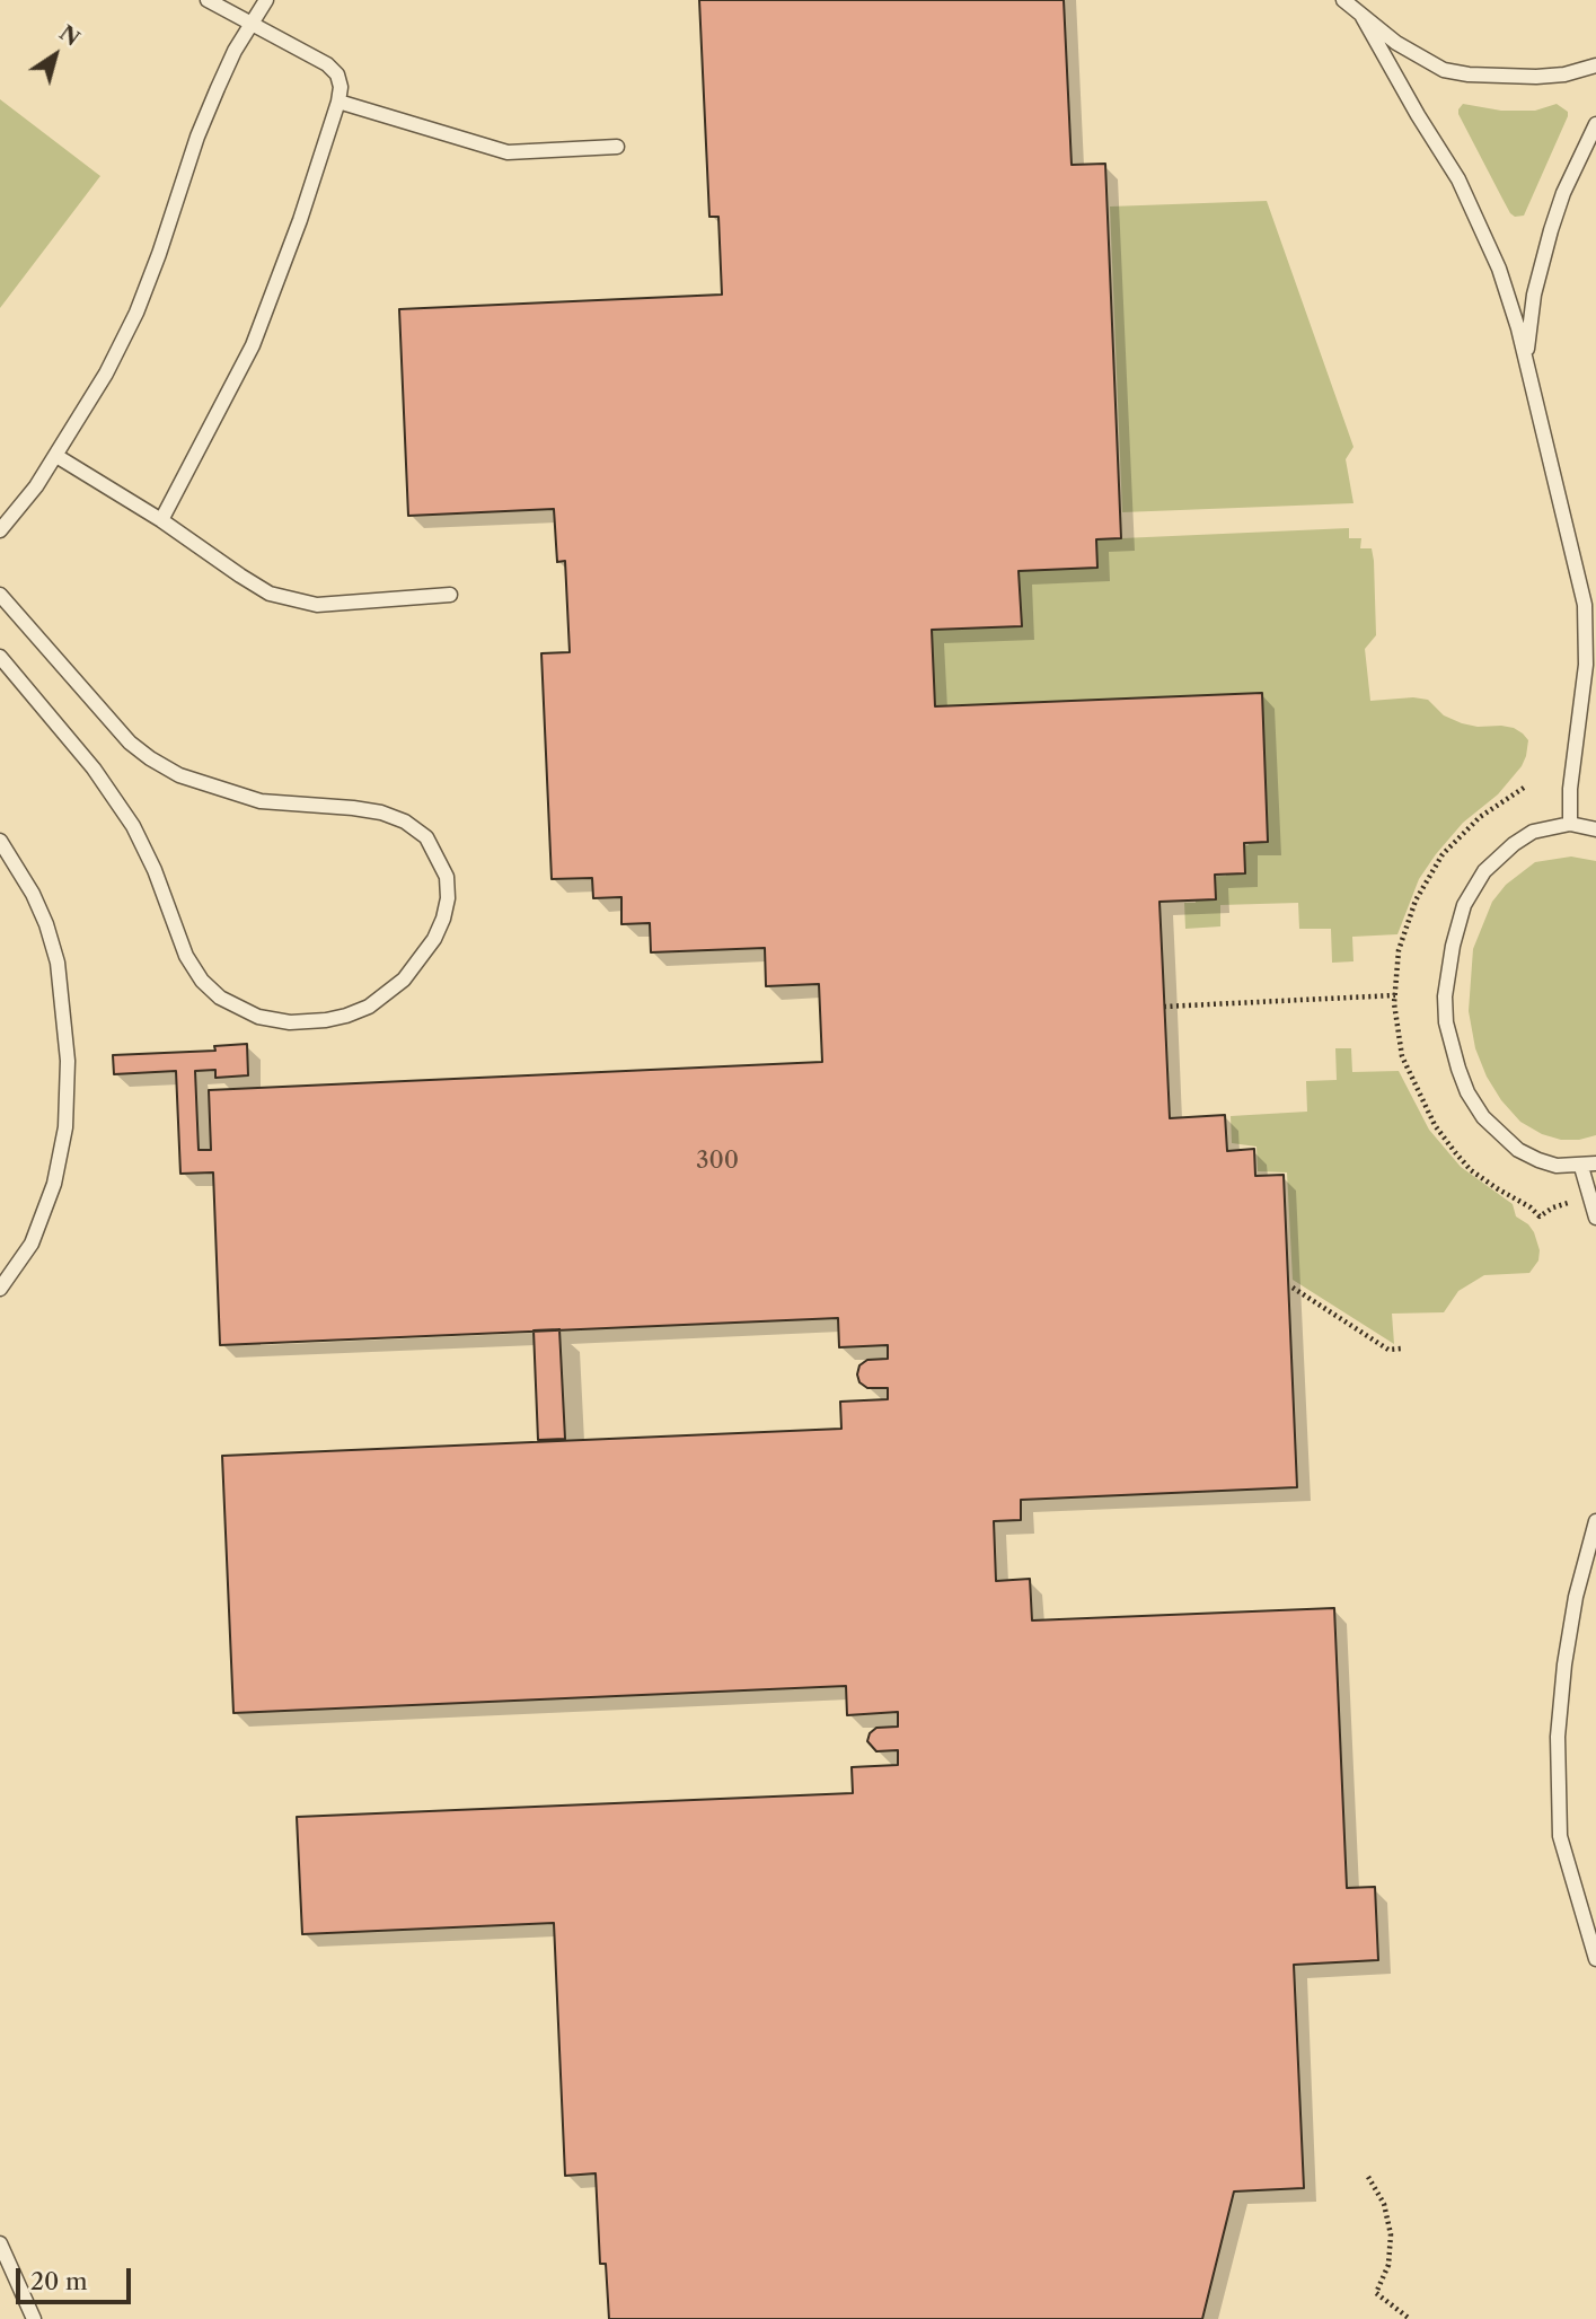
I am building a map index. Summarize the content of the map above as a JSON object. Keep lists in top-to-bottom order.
{
  "house_numbers": ["300"],
  "scale_bar": "20 m",
  "north": "top right"
}
